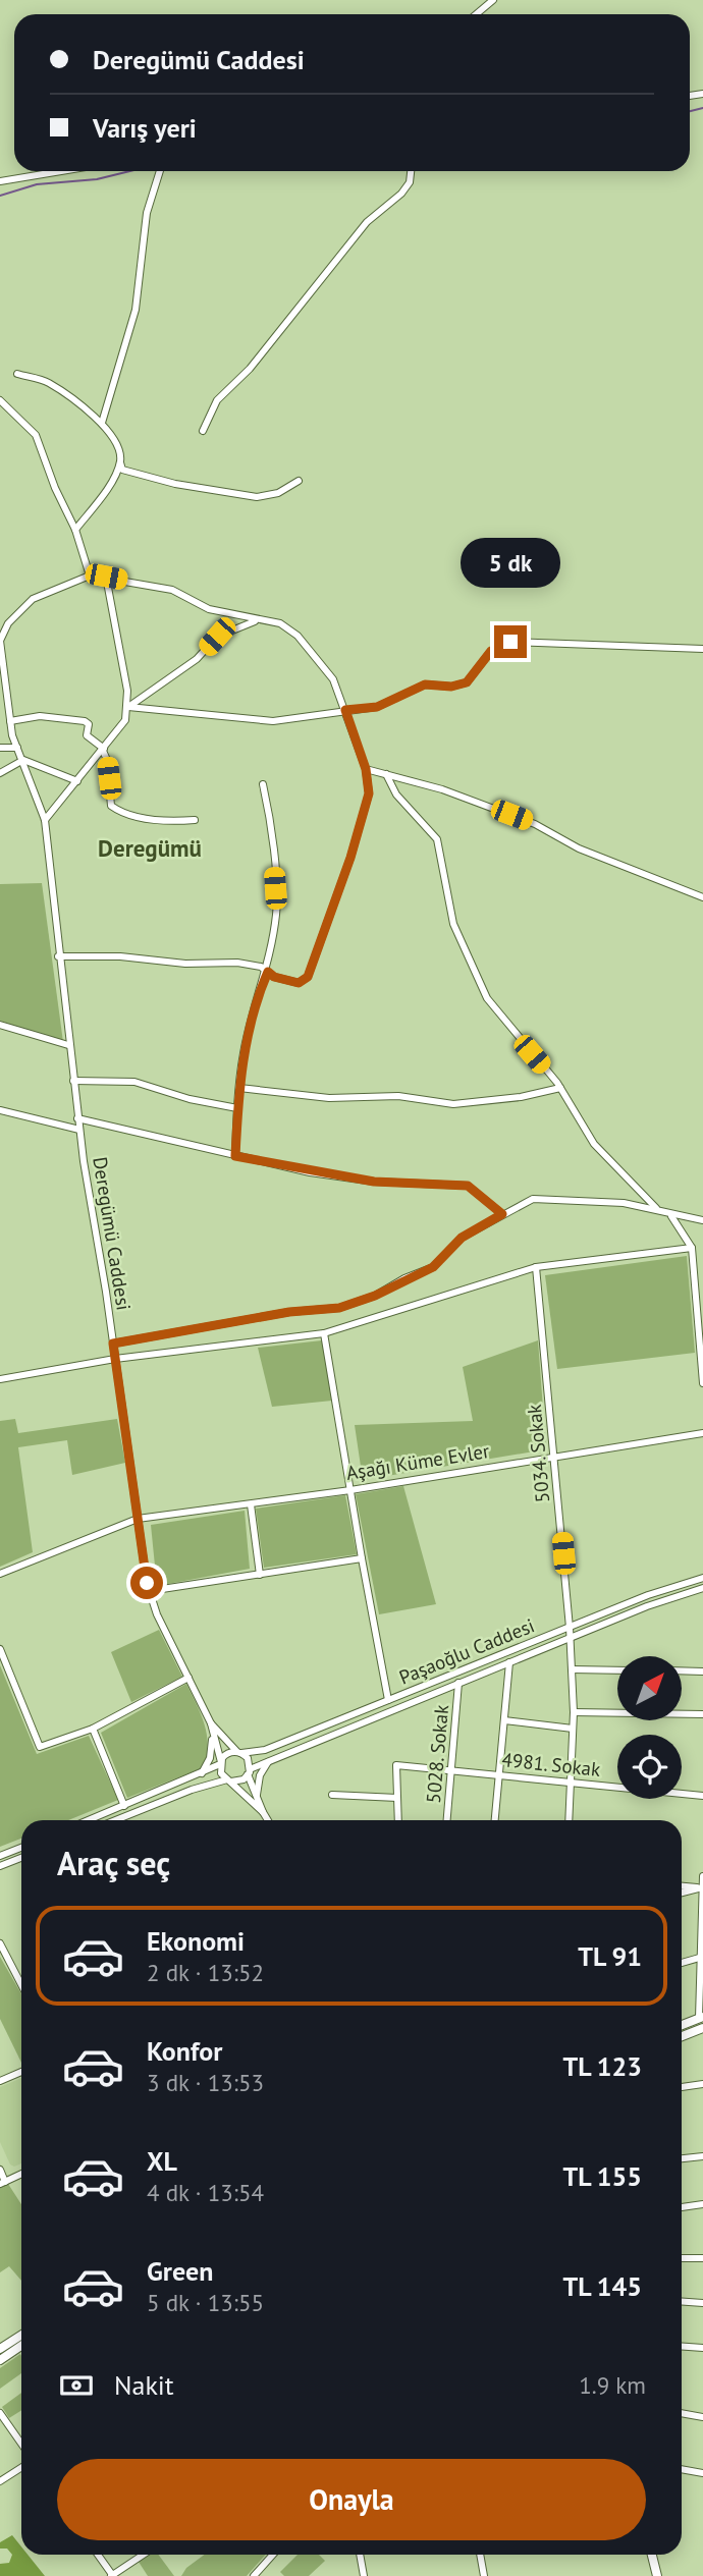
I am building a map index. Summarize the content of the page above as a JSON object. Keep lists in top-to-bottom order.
{
  "streets": {
    "street": [
      "Deregümü Caddesi",
      "5034. Sokak",
      "Aşağı Küme Evler",
      "Paşaoğlu Caddesi",
      "5028. Sokak",
      "4981. Sokak"
    ]
  },
  "crossings": [
    ["Deregümü Caddesi", "Aşağı Küme Evler"],
    ["Deregümü Caddesi", "Paşaoğlu Caddesi"],
    ["5034. Sokak", "Aşağı Küme Evler"],
    ["5034. Sokak", "Paşaoğlu Caddesi"],
    ["5034. Sokak", "4981. Sokak"],
    ["Paşaoğlu Caddesi", "5028. Sokak"],
    ["5028. Sokak", "4981. Sokak"]
  ],
  "districts": ["Deregümü"],
  "north": "top right",
  "page": {
    "banner": ["Deregümü Caddesi", "Varış yeri"],
    "bubble": "5 dk",
    "heading": "Araç seç",
    "list": [
      {
        "name": "Ekonomi",
        "note": "2 dk · 13:52",
        "value": "TL 91"
      },
      {
        "name": "Konfor",
        "note": "3 dk · 13:53",
        "value": "TL 123"
      },
      {
        "name": "XL",
        "note": "4 dk · 13:54",
        "value": "TL 155"
      },
      {
        "name": "Green",
        "note": "5 dk · 13:55",
        "value": "TL 145"
      }
    ],
    "pay": ["Nakit", "1.9 km"],
    "buttons": "Onayla"
  }
}
